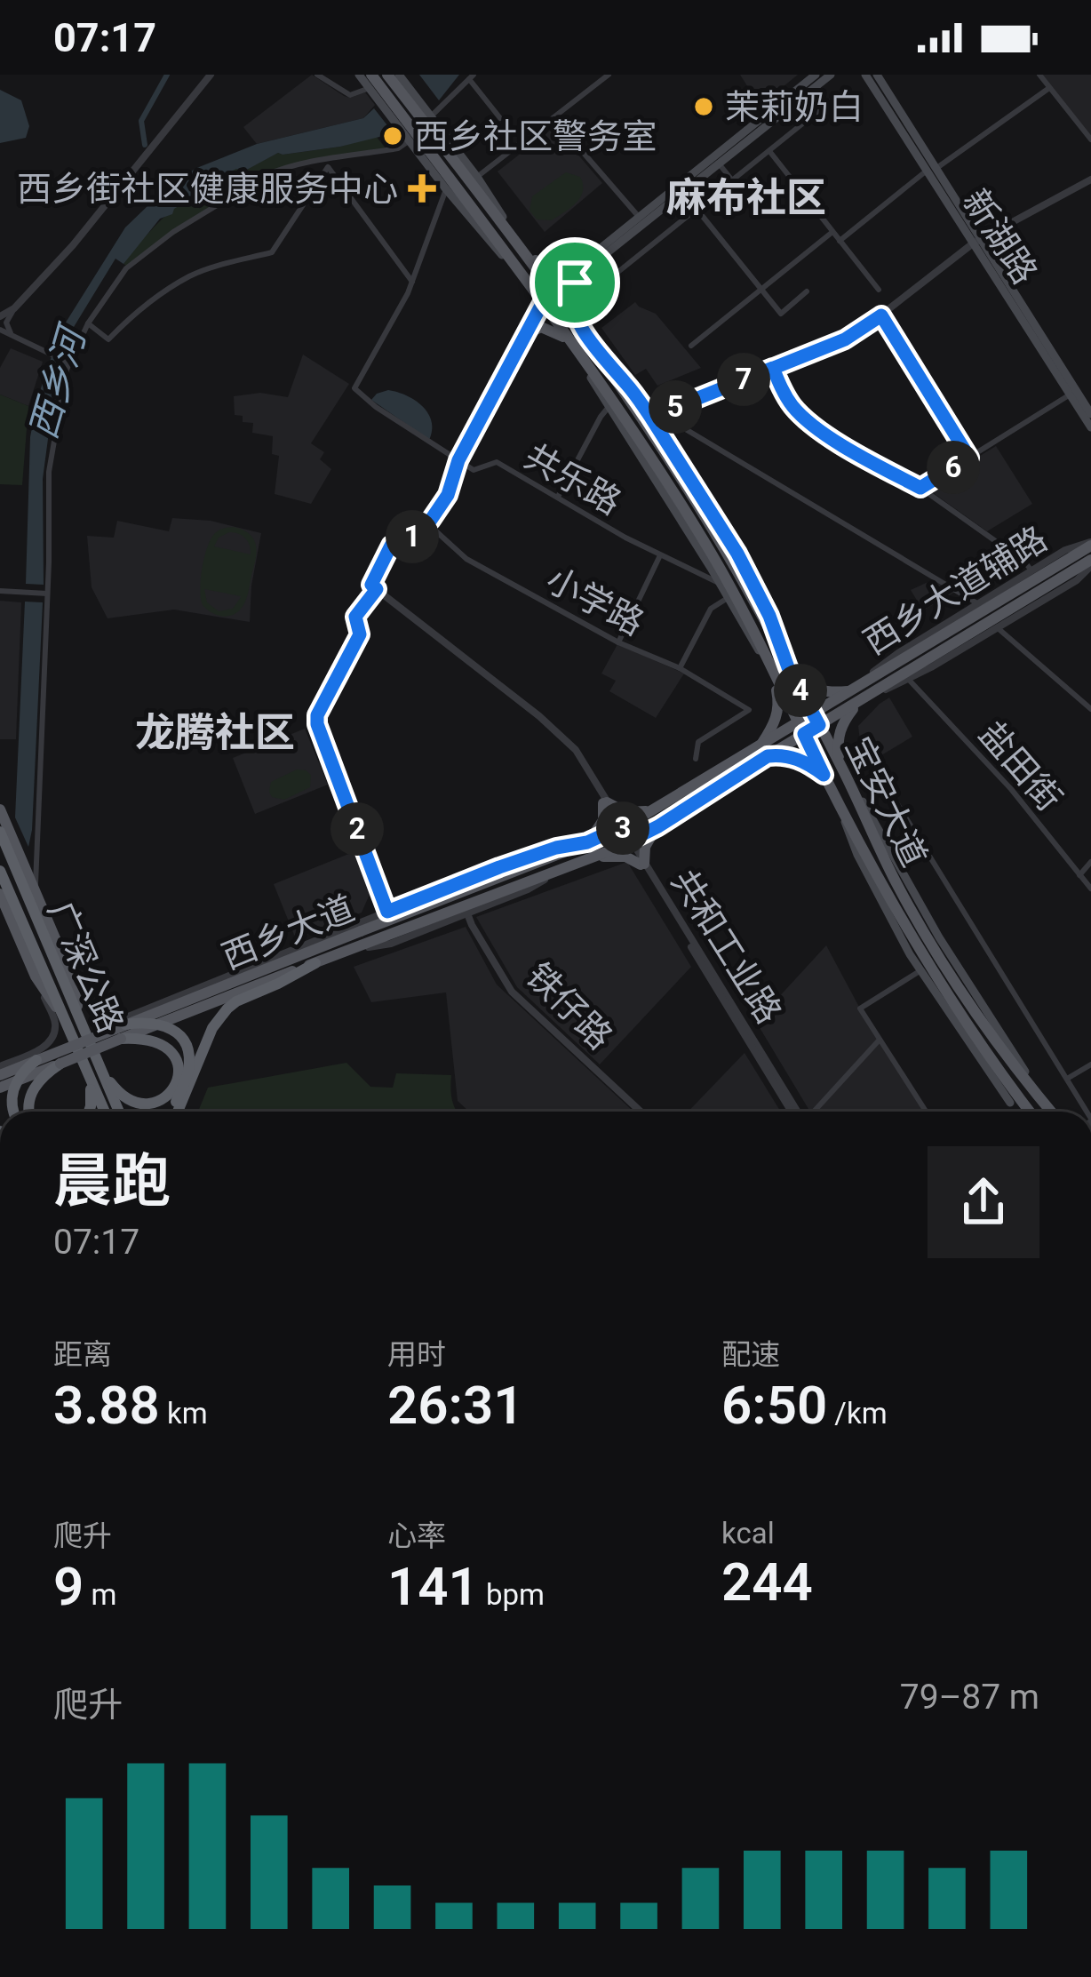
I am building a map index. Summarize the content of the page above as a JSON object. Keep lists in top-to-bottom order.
{
  "streets": {
    "highway": ["广深公路"],
    "main road": ["新湖路", "宝安大道", "西乡大道"],
    "street": [
      "共乐路",
      "西乡大道辅路",
      "小学路",
      "盐田街",
      "共和工业路",
      "铁仔路"
    ]
  },
  "crossings": [
    ["西乡大道辅路", "盐田街"],
    ["西乡大道辅路", "西乡大道"],
    ["宝安大道", "西乡大道"],
    ["西乡大道", "共和工业路"]
  ],
  "districts": ["麻布社区", "龙腾社区"],
  "water": ["西乡河"],
  "places": {
    "other": ["茉莉奶白", "西乡社区警务室"],
    "health": ["西乡街社区健康服务中心"]
  },
  "page": {
    "status": "07:17",
    "pins": [
      "7",
      "5",
      "6",
      "1",
      "4",
      "3",
      "2"
    ],
    "heading": ["晨跑", "07:17"],
    "stats": [
      ["距离", "3.88 km"],
      ["用时", "26:31"],
      ["配速", "6:50 /km"],
      ["爬升", "9 m"],
      ["心率", "141 bpm"],
      ["kcal", "244"]
    ],
    "chart": ["爬升", "79–87 m"]
  }
}
